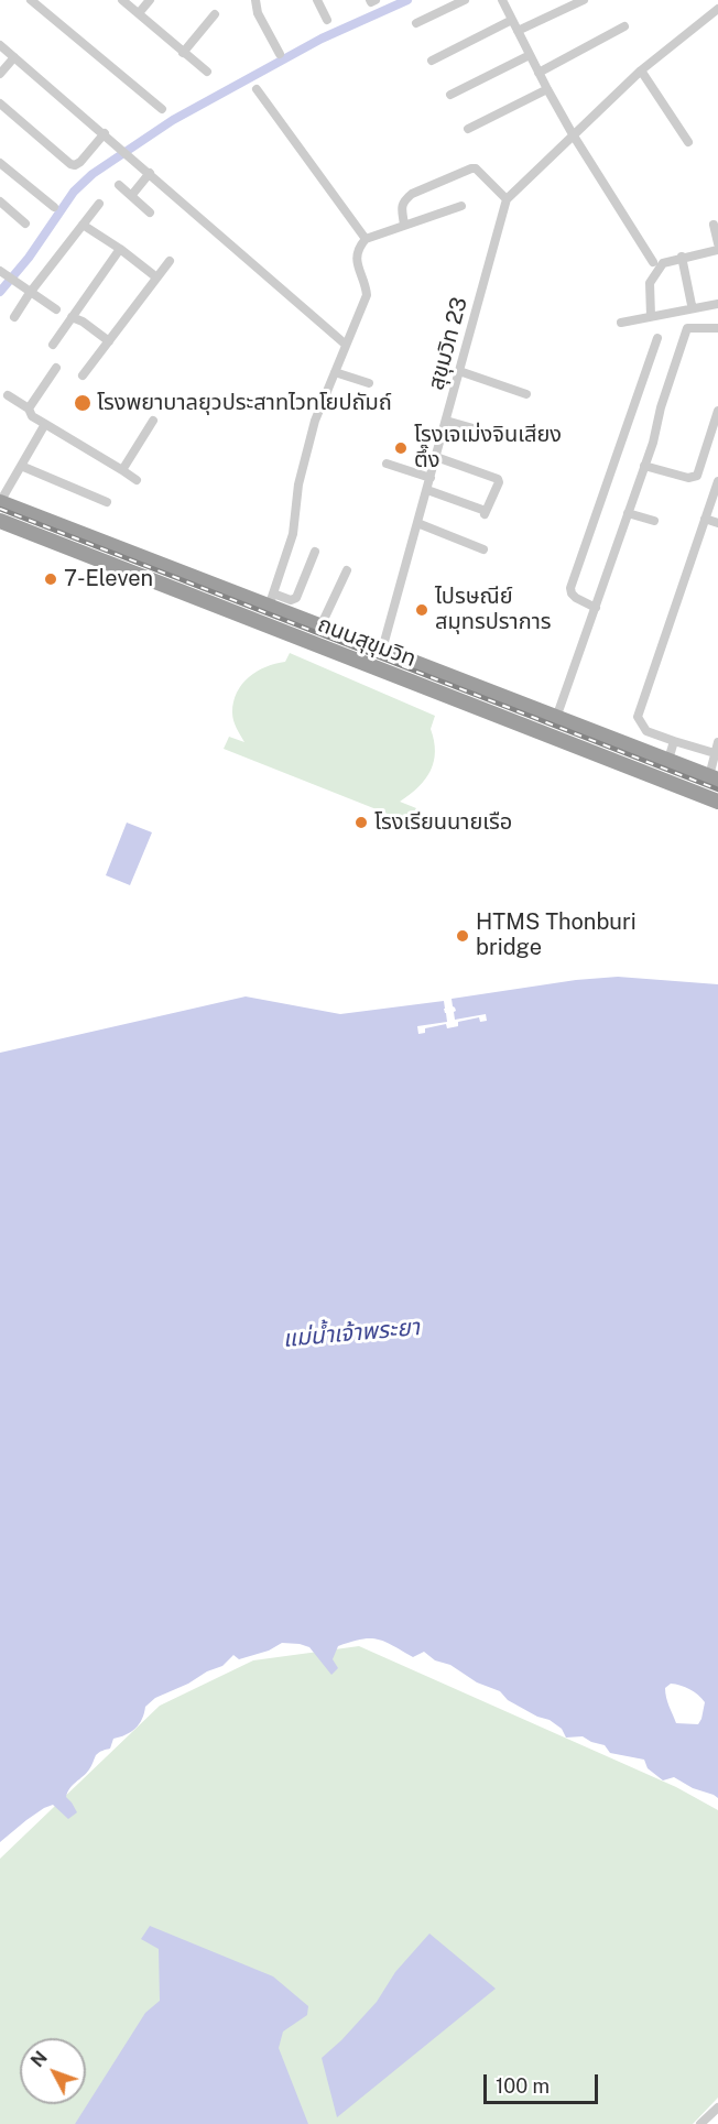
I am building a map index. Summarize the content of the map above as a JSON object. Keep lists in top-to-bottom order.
{
  "streets": {
    "highway": ["ถนนสุขุมวิท"],
    "street": ["สุขุมวิท 23"]
  },
  "crossings": [
    ["สุขุมวิท 23", "ถนนสุขุมวิท"]
  ],
  "water": ["แม่น้ำเจ้าพระยา"],
  "places": [
    "โรงพยาบาลยุวประสาทไวทโยปถัมถ์",
    "โรงเจเม่งจินเสียง ตึ๊ง",
    "7-Eleven",
    "ไปรษณีย์ สมุทรปราการ",
    "โรงเรียนนายเรือ",
    "HTMS Thonburi bridge"
  ],
  "scale_bar": "100 m",
  "north": "top left"
}
